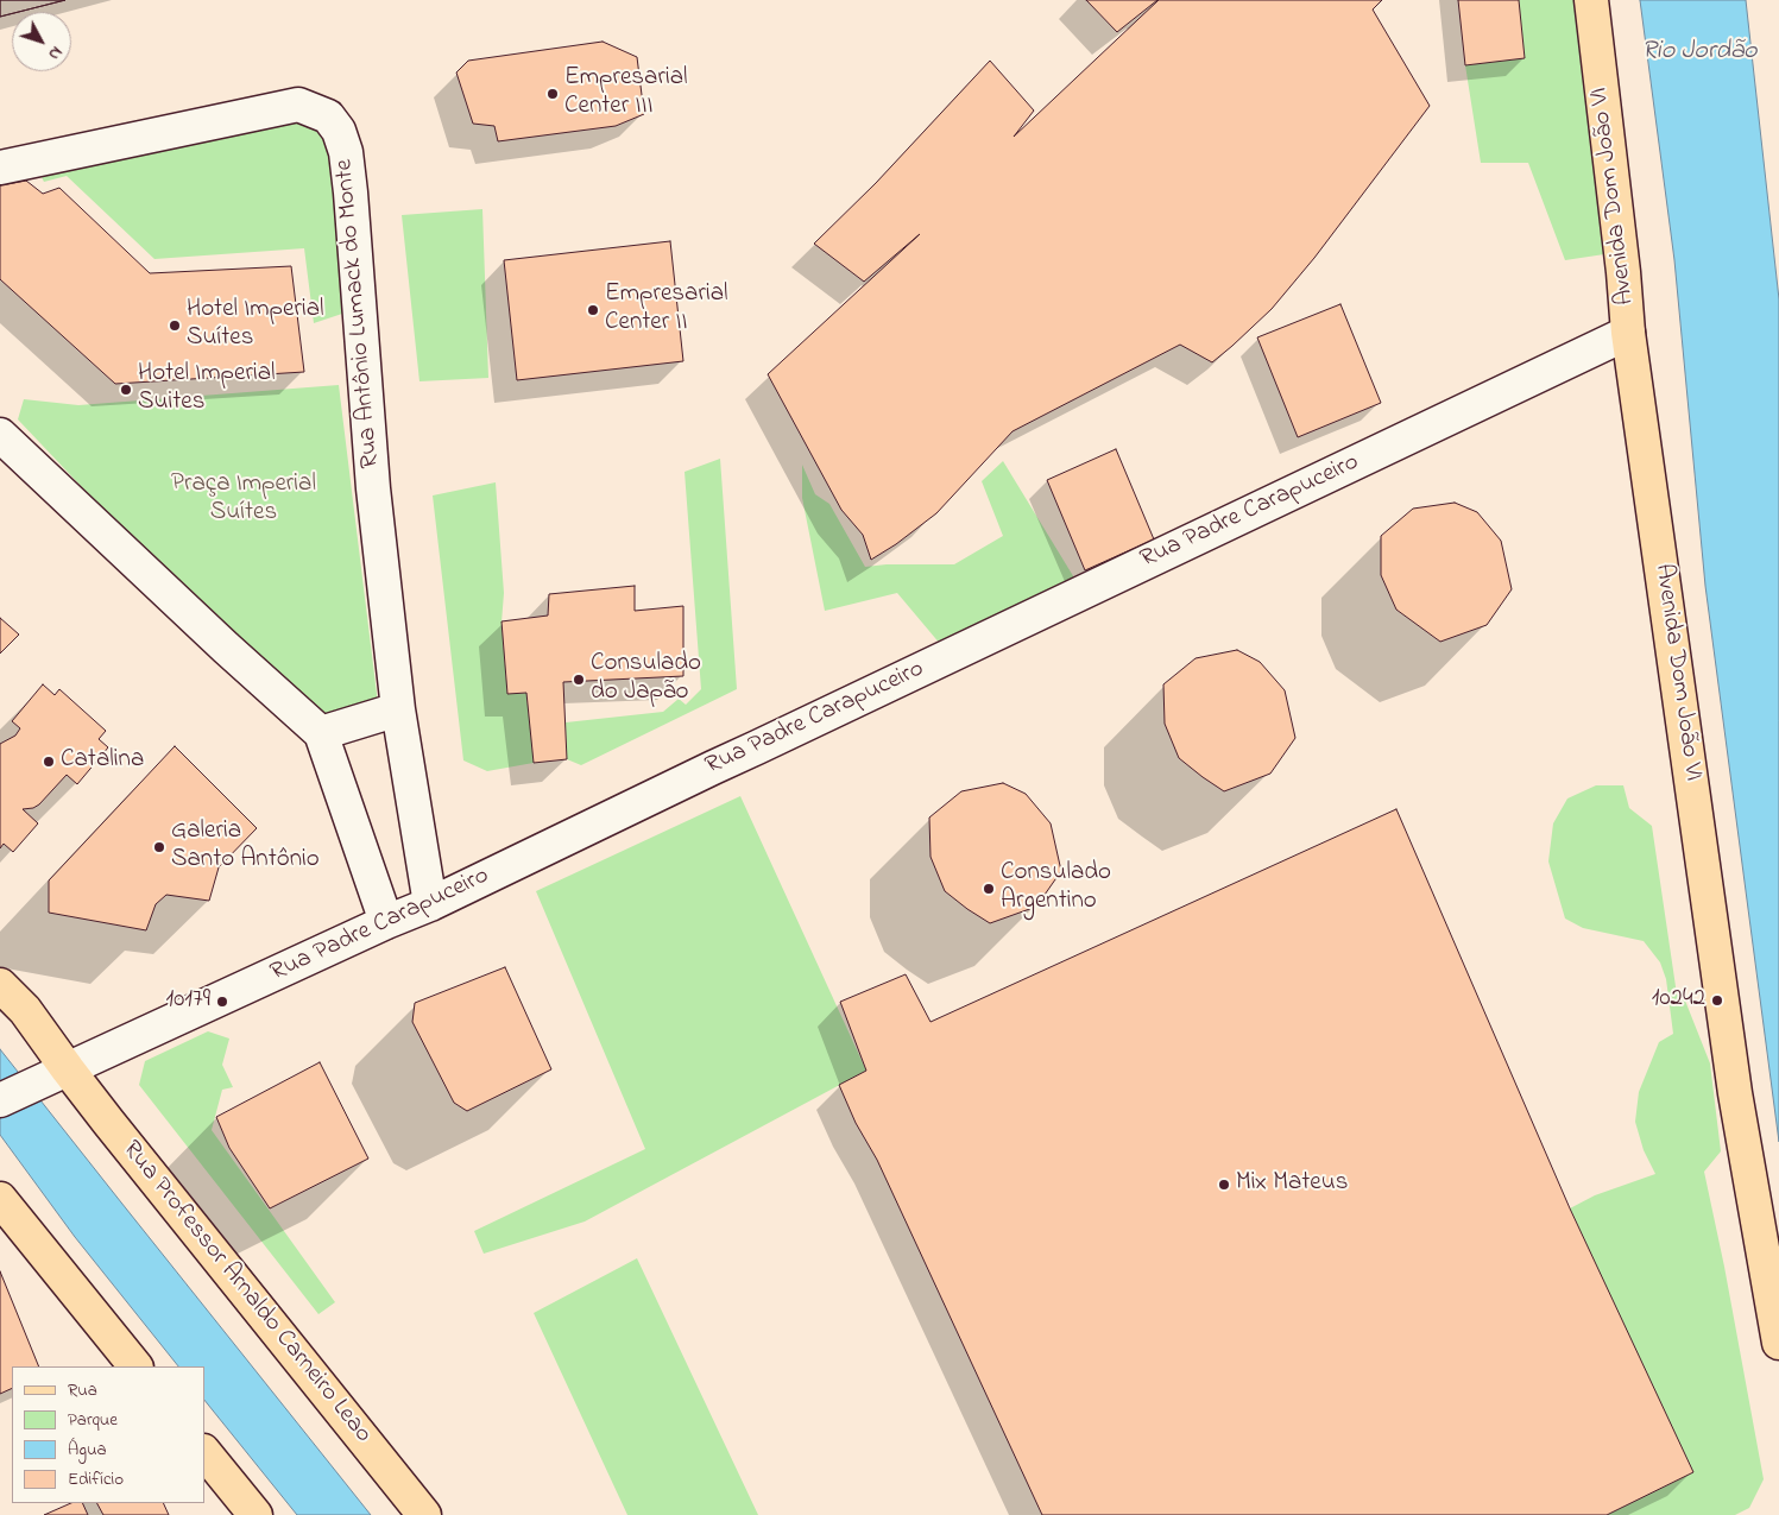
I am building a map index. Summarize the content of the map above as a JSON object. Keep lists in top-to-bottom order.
{
  "streets": {
    "main road": ["Avenida Dom João VI", "Rua Professor Arnaldo Carneiro Leao"],
    "street": ["Rua Antônio Lumack do Monte", "Rua Padre Carapuceiro"]
  },
  "crossings": [
    ["Avenida Dom João VI", "Rua Padre Carapuceiro"],
    ["Rua Antônio Lumack do Monte", "Rua Padre Carapuceiro"],
    ["Rua Padre Carapuceiro", "Rua Professor Arnaldo Carneiro Leao"]
  ],
  "water": ["Rio Jordão"],
  "parks": ["Praça Imperial Suítes"],
  "places": [
    "Empresarial Center III",
    "Empresarial Center II",
    "Hotel Imperial Suítes",
    "Hotel Imperial Suites",
    "Consulado do Japão",
    "Catalina",
    "Galeria Santo Antônio",
    "Consulado Argentino",
    "10242",
    "10179",
    "Mix Mateus"
  ],
  "legend": [
    "Rua",
    "Parque",
    "Água",
    "Edifício"
  ],
  "north": "bottom right"
}
